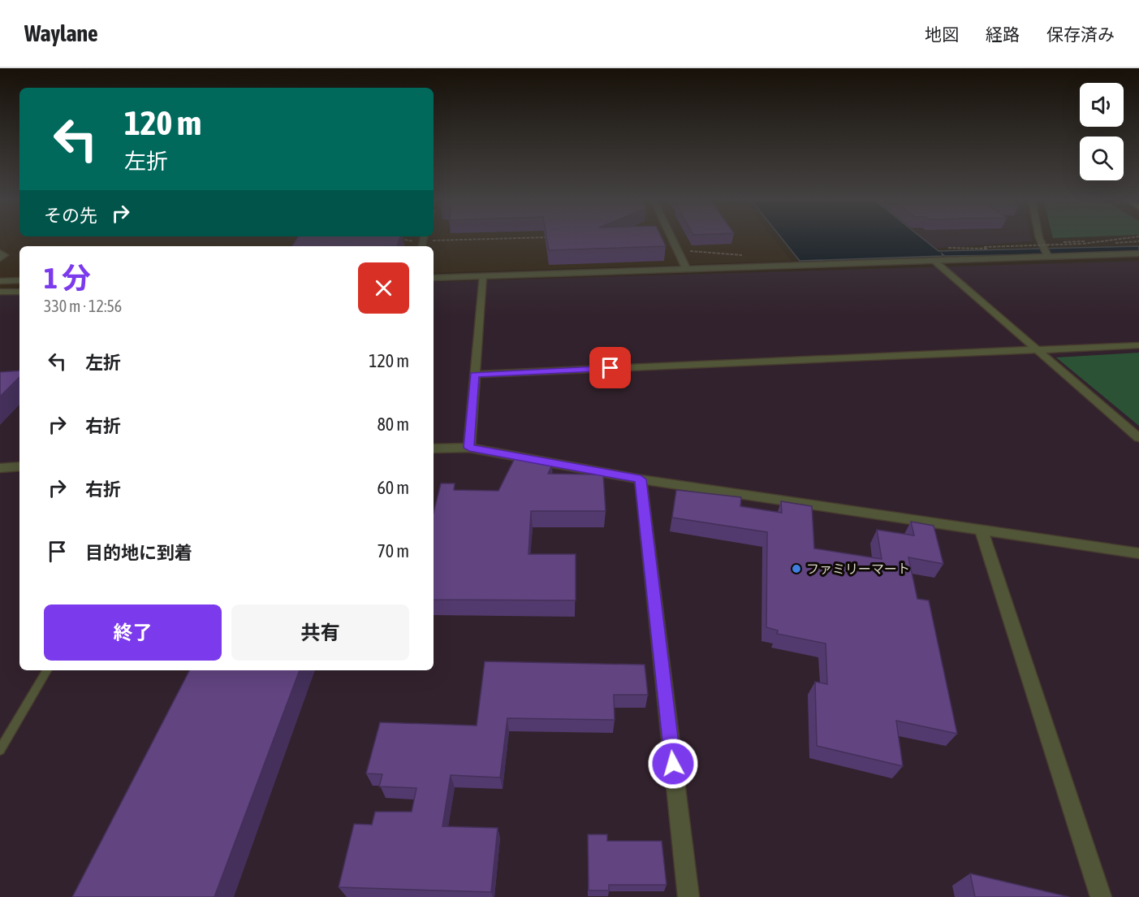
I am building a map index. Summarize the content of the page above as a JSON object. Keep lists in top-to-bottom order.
{
  "places": ["ファミリーマート"],
  "page": {
    "header": "Waylane",
    "nav": ["地図", "経路", "保存済み"],
    "turn": ["120 m", "左折"],
    "then": "その先",
    "heading": ["1 分", "330 m · 12:56"],
    "list": [
      {
        "name": "左折",
        "value": "120 m"
      },
      {
        "name": "右折",
        "value": "80 m"
      },
      {
        "name": "右折",
        "value": "60 m"
      },
      {
        "name": "目的地に到着",
        "value": "70 m"
      }
    ],
    "buttons": ["終了", "共有"]
  }
}
